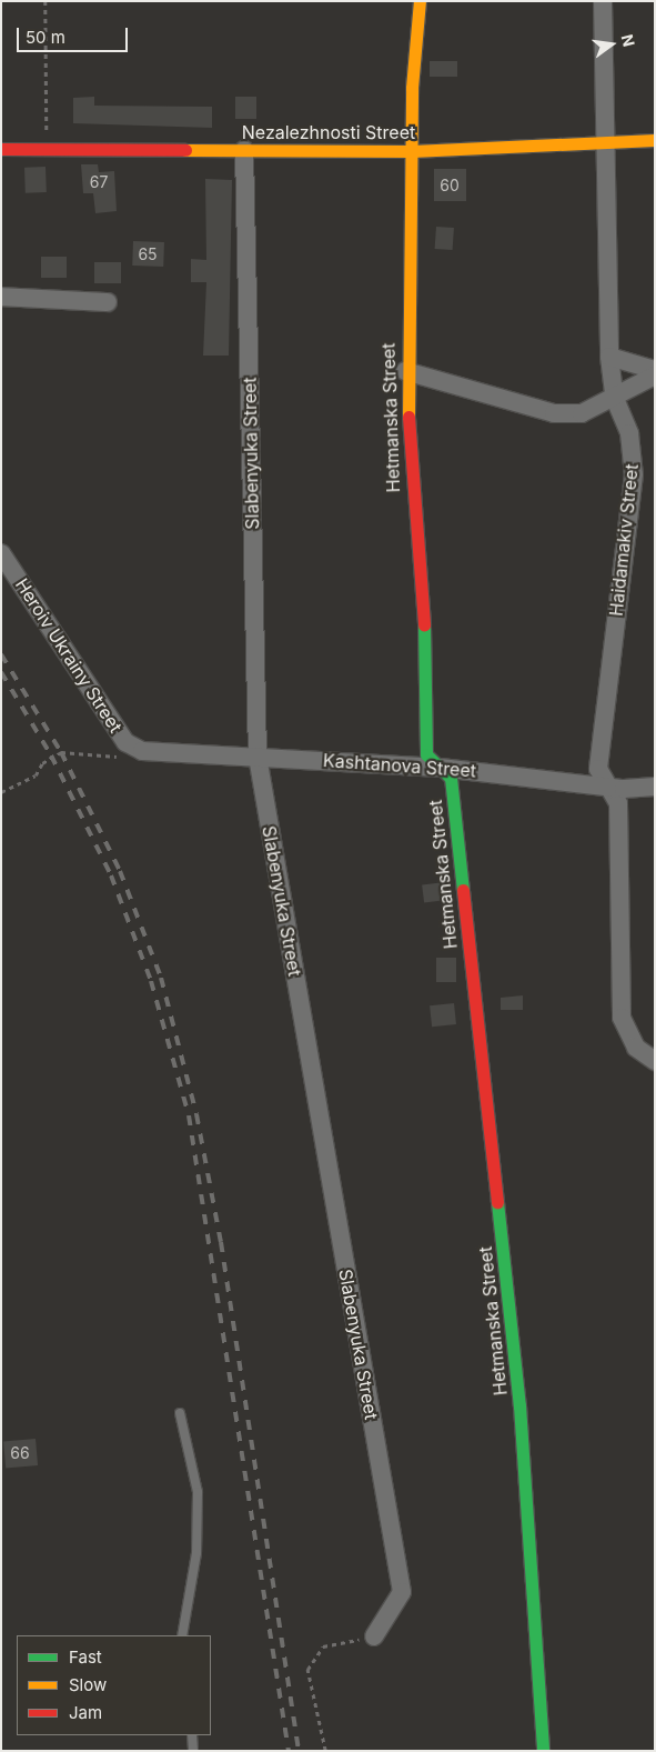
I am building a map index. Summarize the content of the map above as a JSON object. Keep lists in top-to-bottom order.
{
  "streets": {
    "street": [
      "Nezalezhnosti Street",
      "Hetmanska Street",
      "Slabenyuka Street",
      "Haidamakiv Street",
      "Heroiv Ukrainy Street",
      "Kashtanova Street"
    ]
  },
  "crossings": [
    ["Nezalezhnosti Street", "Hetmanska Street"],
    ["Nezalezhnosti Street", "Slabenyuka Street"],
    ["Nezalezhnosti Street", "Haidamakiv Street"],
    ["Hetmanska Street", "Kashtanova Street"],
    ["Slabenyuka Street", "Kashtanova Street"],
    ["Haidamakiv Street", "Kashtanova Street"],
    ["Heroiv Ukrainy Street", "Kashtanova Street"]
  ],
  "house_numbers": [
    "67",
    "60",
    "65",
    "66"
  ],
  "legend": ["Fast", "Slow", "Jam"],
  "scale_bar": "50 m",
  "north": "right"
}
